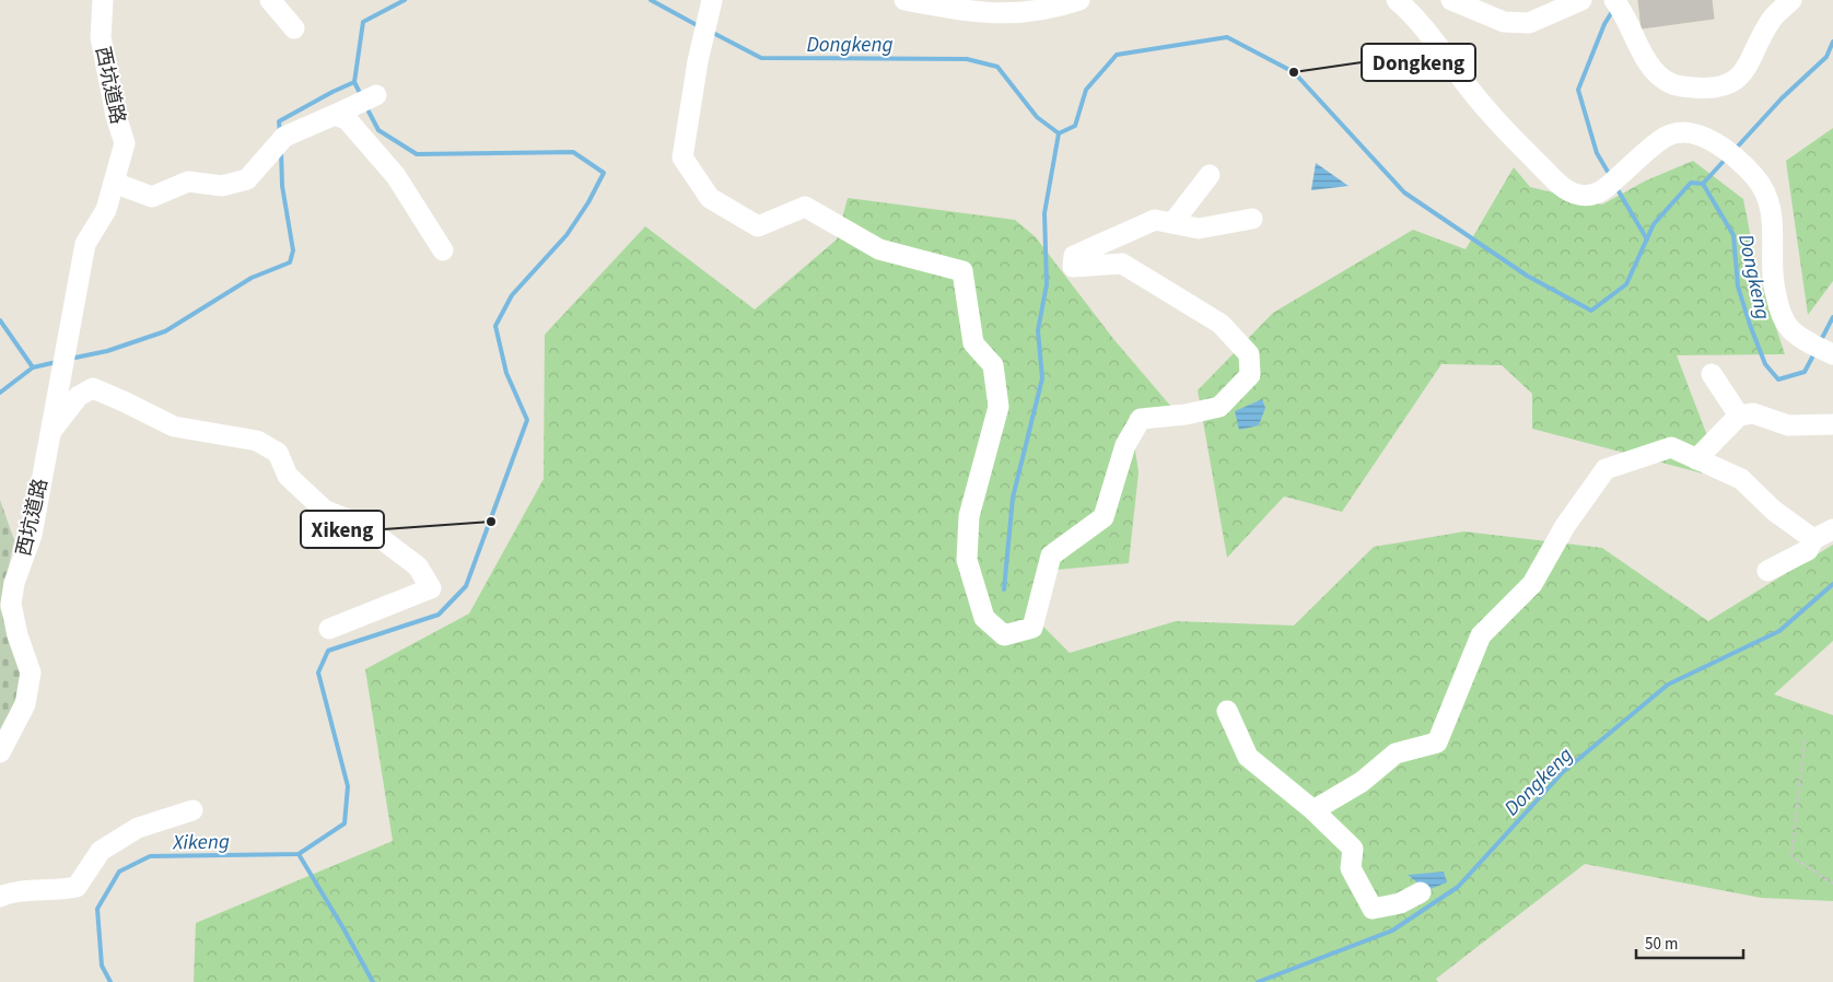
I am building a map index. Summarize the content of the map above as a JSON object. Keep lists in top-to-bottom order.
{
  "streets": {
    "street": ["西坑道路"]
  },
  "water": ["Dongkeng", "Xikeng"],
  "places": ["Dongkeng", "Xikeng"],
  "scale_bar": "50 m"
}
